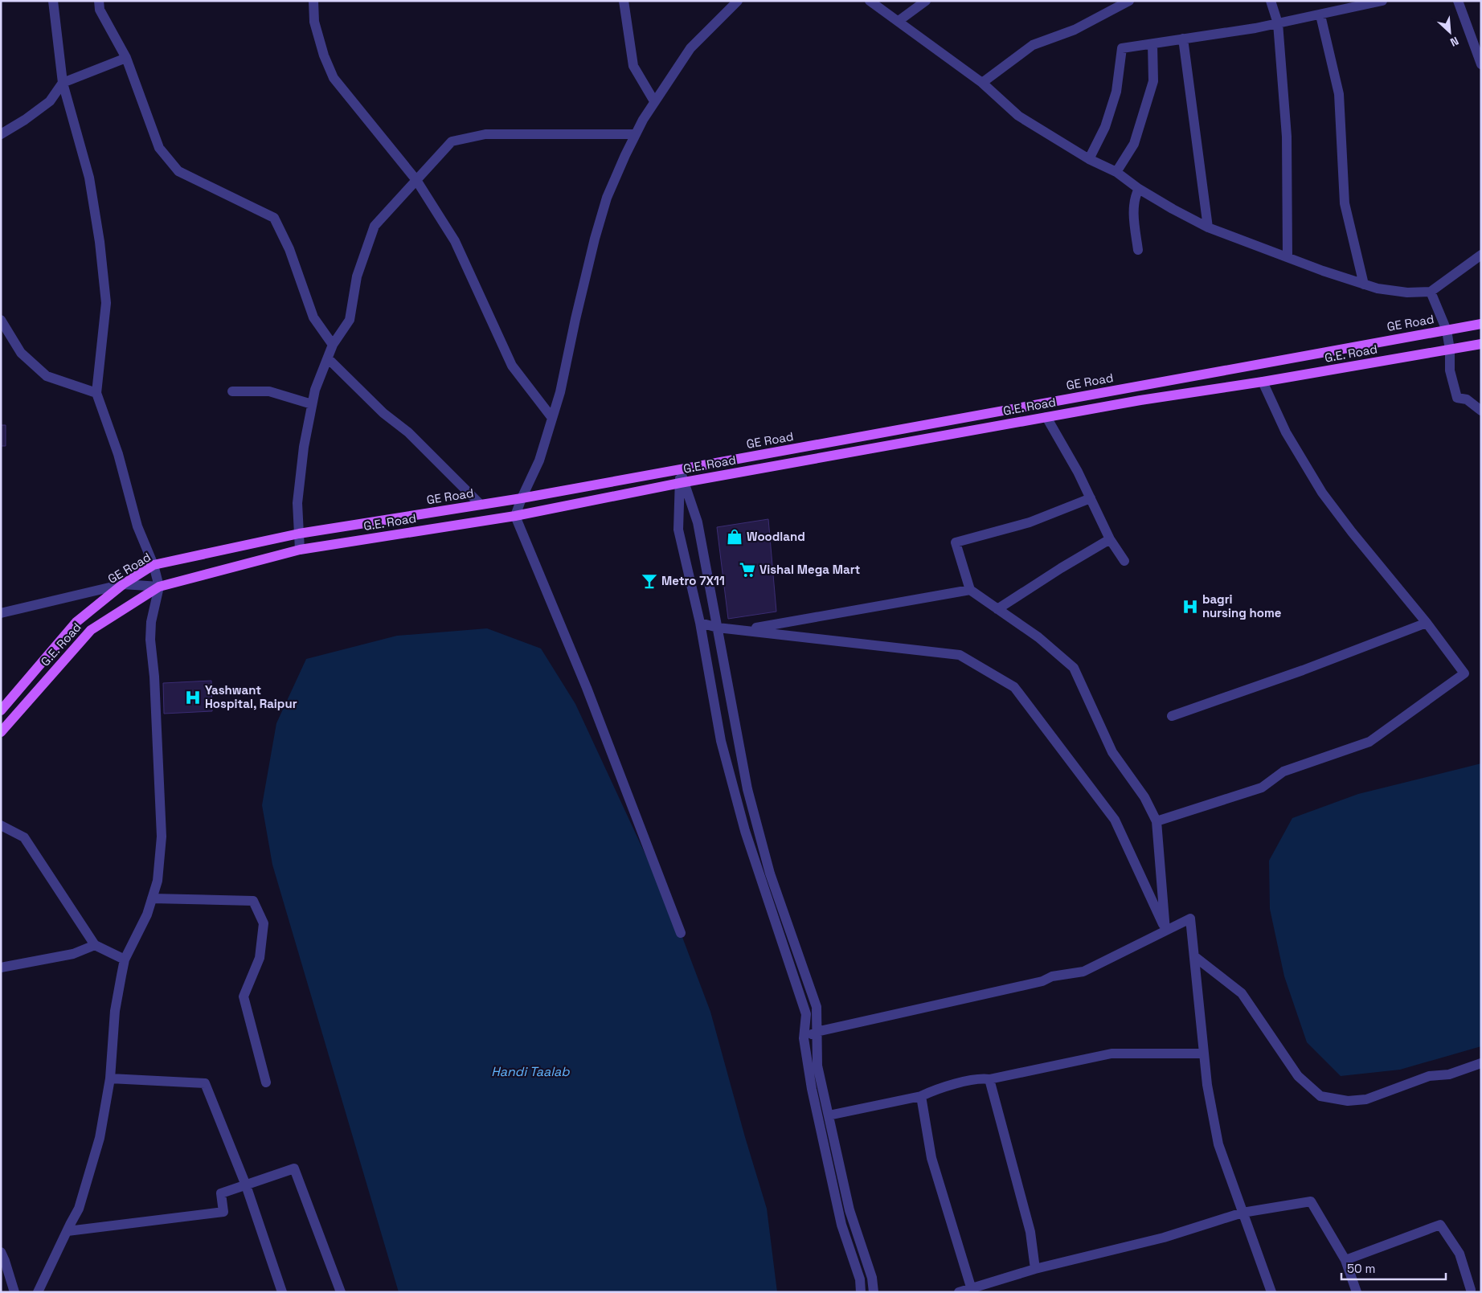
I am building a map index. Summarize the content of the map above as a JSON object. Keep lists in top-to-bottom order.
{
  "streets": {
    "main road": ["GE Road", "G.E. Road"]
  },
  "water": ["Handi Taalab"],
  "places": {
    "shop": ["Woodland"],
    "supermarket": ["Vishal Mega Mart"],
    "bar": ["Metro 7X11"],
    "hospital": ["bagri nursing home", "Yashwant Hospital, Raipur"]
  },
  "scale_bar": "50 m",
  "north": "bottom right"
}
